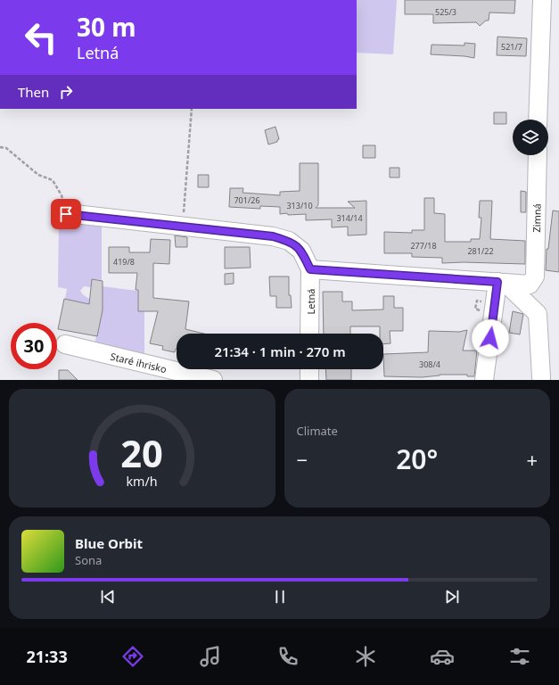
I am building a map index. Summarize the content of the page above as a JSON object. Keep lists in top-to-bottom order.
{
  "streets": {
    "street": ["Zimná", "Letná", "Staré ihrisko"]
  },
  "house_numbers": [
    "525/3",
    "521/7",
    "701/26",
    "313/10",
    "314/14",
    "277/18",
    "281/22",
    "419/8",
    "308/4"
  ],
  "page": {
    "turn": ["30 m", "Letná"],
    "then": "Then",
    "limit": "30",
    "trip": "21:34 · 1 min · 270 m",
    "tile": "Climate",
    "heat": ["−", "20°", "+"],
    "song": ["Blue Orbit", "Sona"],
    "tabs": "21:33",
    "gauge": ["20", "km/h"]
  }
}
